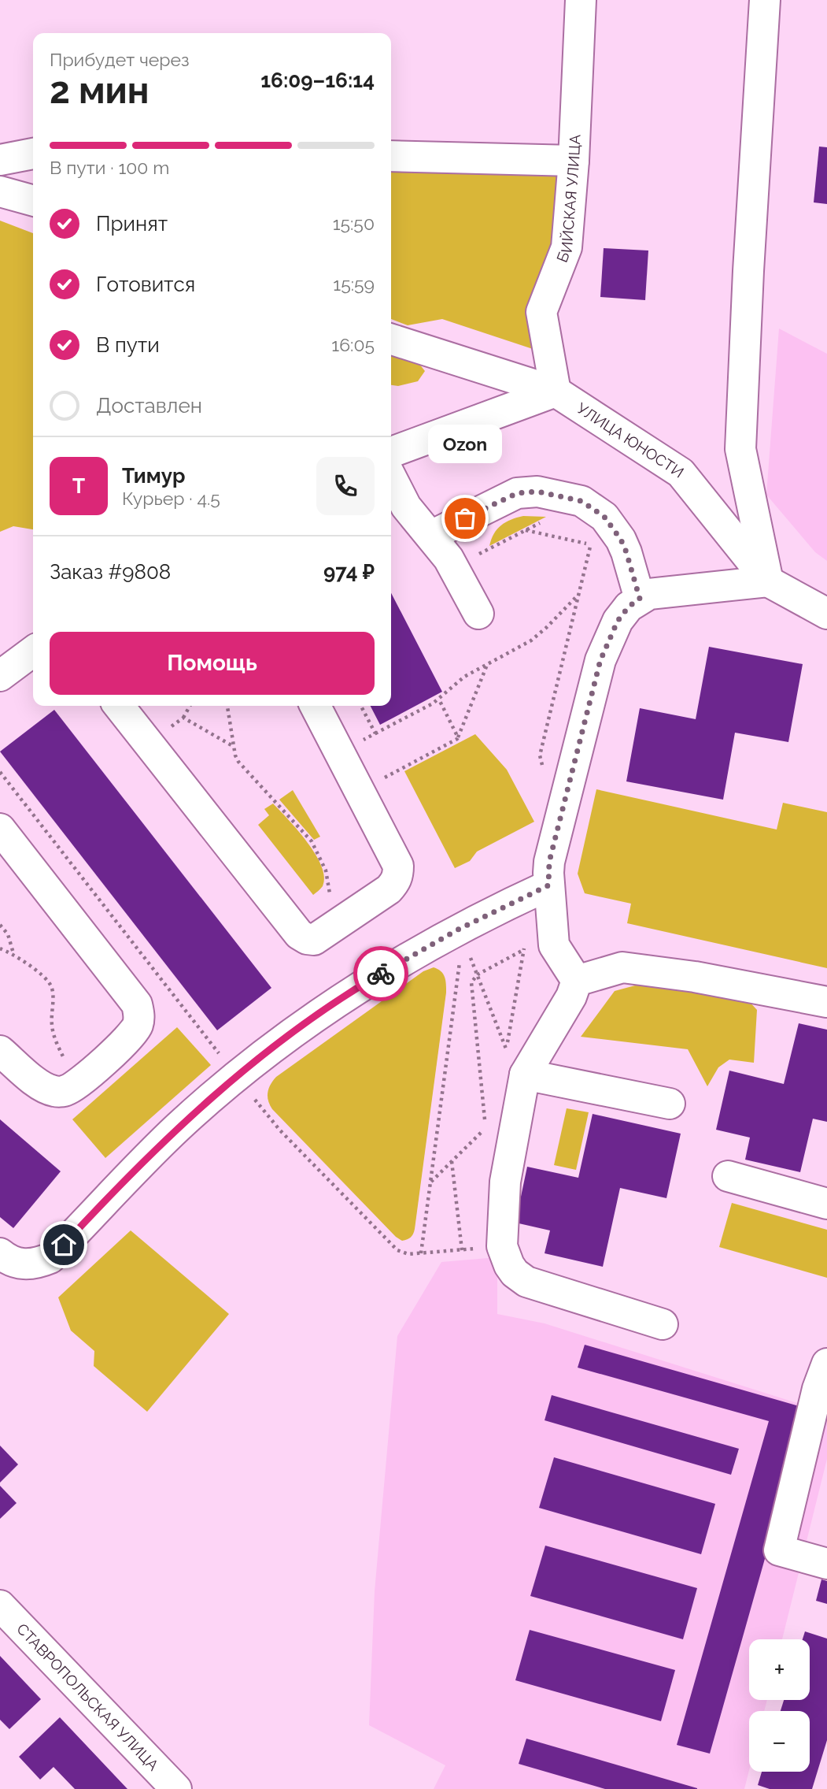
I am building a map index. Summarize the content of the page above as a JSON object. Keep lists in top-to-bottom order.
{
  "streets": {
    "street": ["БИЙСКАЯ УЛИЦА", "УЛИЦА ЮНОСТИ", "СТАВРОПОЛЬСКАЯ УЛИЦА"]
  },
  "crossings": [
    ["БИЙСКАЯ УЛИЦА", "УЛИЦА ЮНОСТИ"]
  ],
  "places": ["Ozon"],
  "page": {
    "heading": ["2 мин", "Прибудет через", "16:09–16:14"],
    "panel": [
      "Тимур",
      "Курьер · 4.5",
      "Заказ #9808",
      "974 ₽"
    ],
    "bar": "В пути · 100 m",
    "list": [
      ["Принят", "15:50"],
      ["Готовится", "15:59"],
      ["В пути", "16:05"],
      "Доставлен"
    ],
    "bubble": "Ozon",
    "round": "Т",
    "buttons": "Помощь",
    "map_buttons": ["+", "−"]
  }
}
